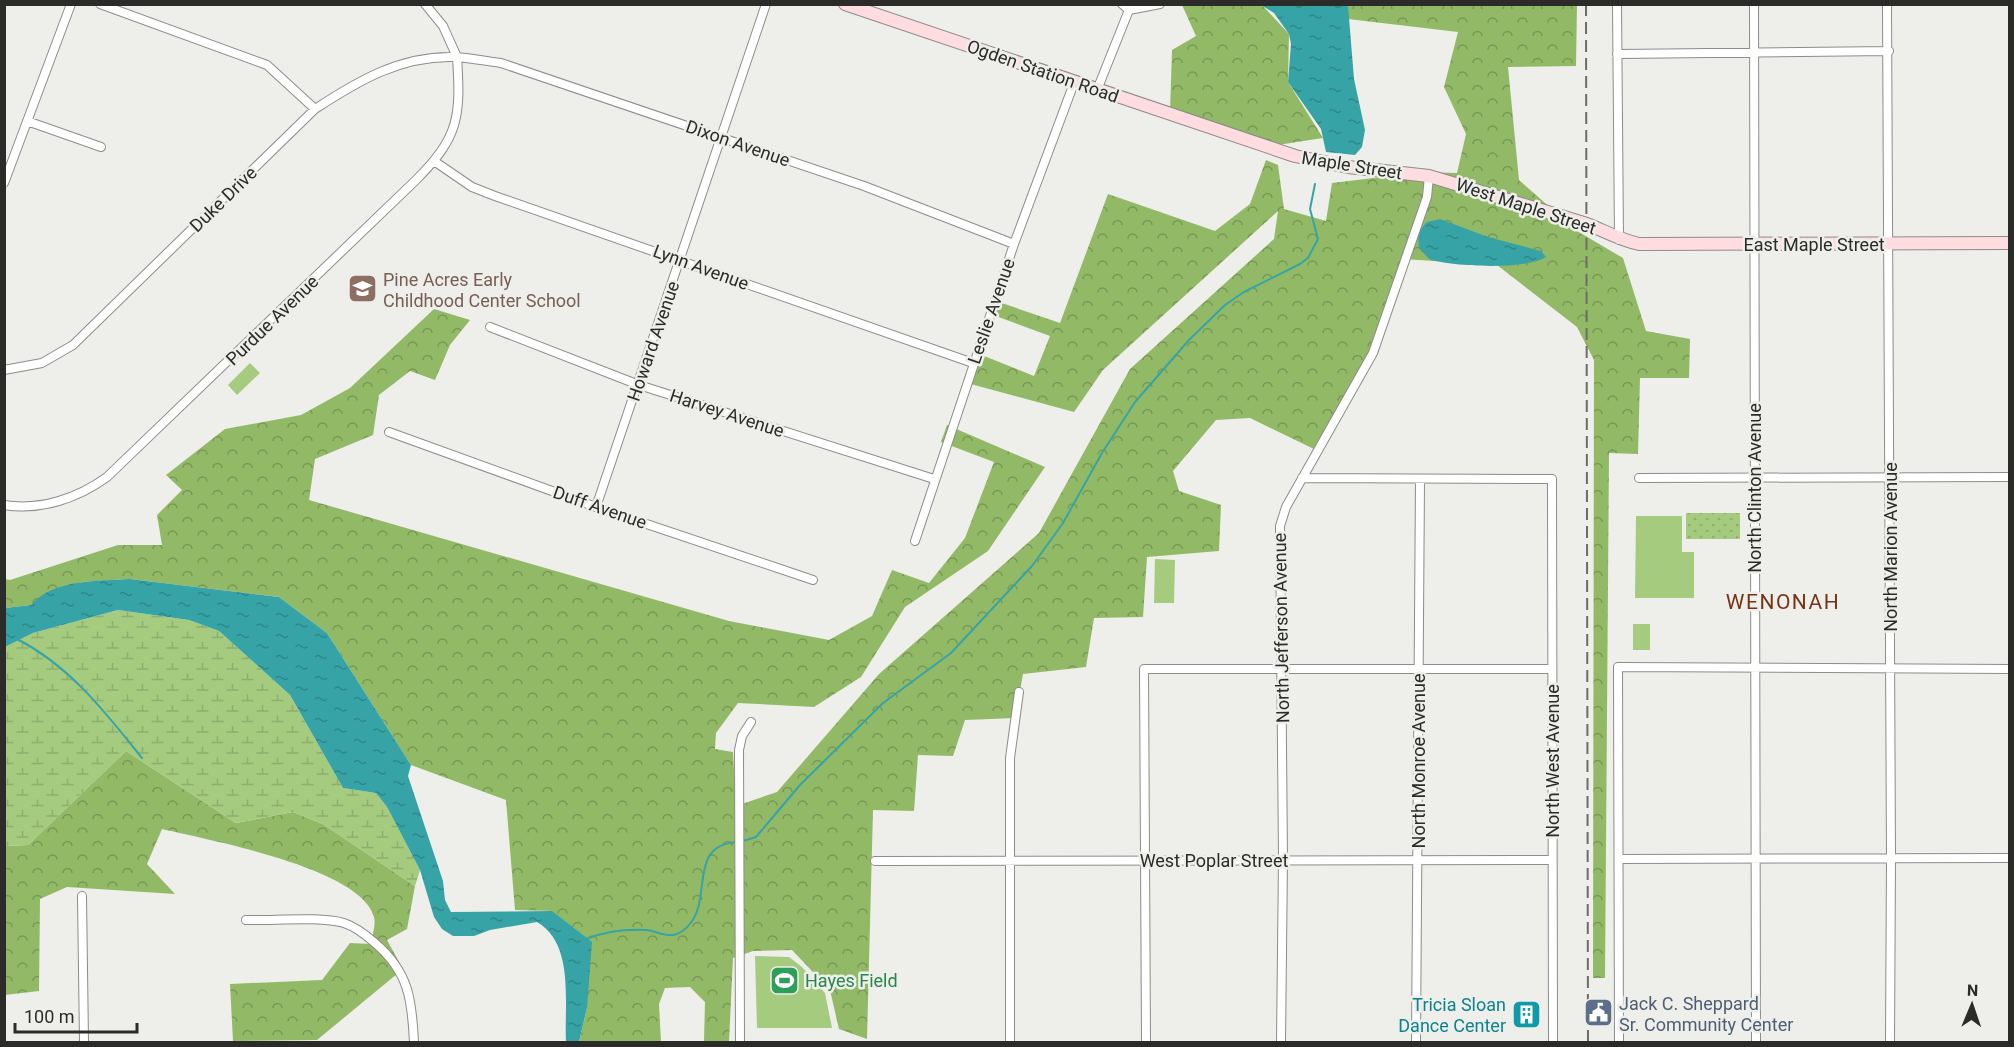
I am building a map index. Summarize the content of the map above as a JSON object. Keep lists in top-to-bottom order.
{
  "streets": {
    "street": [
      "Ogden Station Road",
      "Dixon Avenue",
      "Maple Street",
      "Duke Drive",
      "West Maple Street",
      "East Maple Street",
      "Lynn Avenue",
      "Leslie Avenue",
      "Purdue Avenue",
      "Howard Avenue",
      "Harvey Avenue",
      "North Clinton Avenue",
      "Duff Avenue",
      "North Marion Avenue",
      "North Jefferson Avenue",
      "North Monroe Avenue",
      "North West Avenue",
      "West Poplar Street"
    ]
  },
  "crossings": [
    ["Ogden Station Road", "Maple Street"],
    ["Ogden Station Road", "Leslie Avenue"],
    ["Dixon Avenue", "Duke Drive"],
    ["Dixon Avenue", "Leslie Avenue"],
    ["Dixon Avenue", "Purdue Avenue"],
    ["Dixon Avenue", "Howard Avenue"],
    ["Maple Street", "West Maple Street"],
    ["Maple Street", "North Jefferson Avenue"],
    ["Duke Drive", "Purdue Avenue"],
    ["West Maple Street", "East Maple Street"],
    ["West Maple Street", "North Jefferson Avenue"],
    ["East Maple Street", "North Clinton Avenue"],
    ["East Maple Street", "North Marion Avenue"],
    ["Lynn Avenue", "Leslie Avenue"],
    ["Lynn Avenue", "Purdue Avenue"],
    ["Lynn Avenue", "Howard Avenue"],
    ["Leslie Avenue", "Harvey Avenue"],
    ["Howard Avenue", "Harvey Avenue"],
    ["Howard Avenue", "Duff Avenue"],
    ["North Jefferson Avenue", "West Poplar Street"],
    ["North Monroe Avenue", "North West Avenue"],
    ["North Monroe Avenue", "West Poplar Street"],
    ["North West Avenue", "West Poplar Street"]
  ],
  "districts": ["WENONAH"],
  "places": {
    "school or university": ["Pine Acres Early Childhood Center School"],
    "sports": ["Hayes Field"],
    "public building": ["Jack C. Sheppard Sr. Community Center"],
    "building": ["Tricia Sloan Dance Center"]
  },
  "scale_bar": "100 m",
  "north": "top"
}
